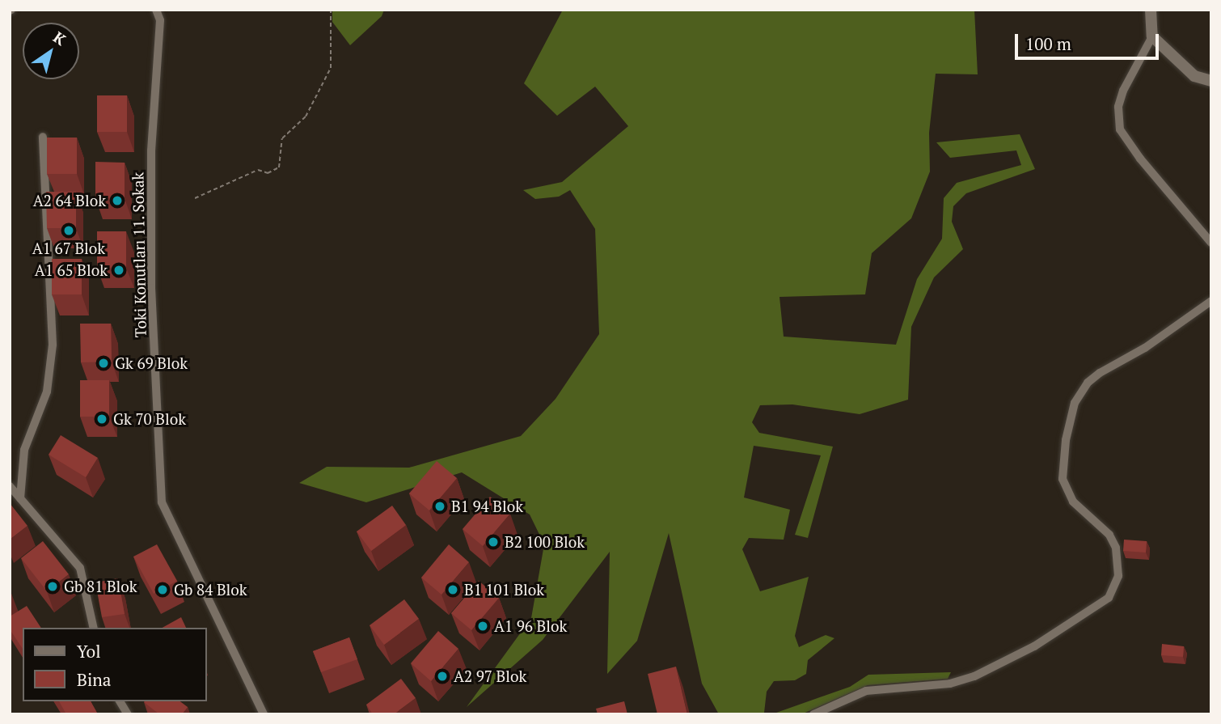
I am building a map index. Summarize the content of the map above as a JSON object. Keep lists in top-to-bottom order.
{
  "streets": {
    "street": ["Toki Konutları 11. Sokak"]
  },
  "places": [
    "A2 64 Blok",
    "A1 67 Blok",
    "A1 65 Blok",
    "Gk 69 Blok",
    "Gk 70 Blok",
    "B1 94 Blok",
    "B2 100 Blok",
    "Gb 81 Blok",
    "Gb 84 Blok",
    "B1 101 Blok",
    "A1 96 Blok",
    "A2 97 Blok"
  ],
  "legend": ["Yol", "Bina"],
  "scale_bar": "100 m",
  "north": "top right"
}
